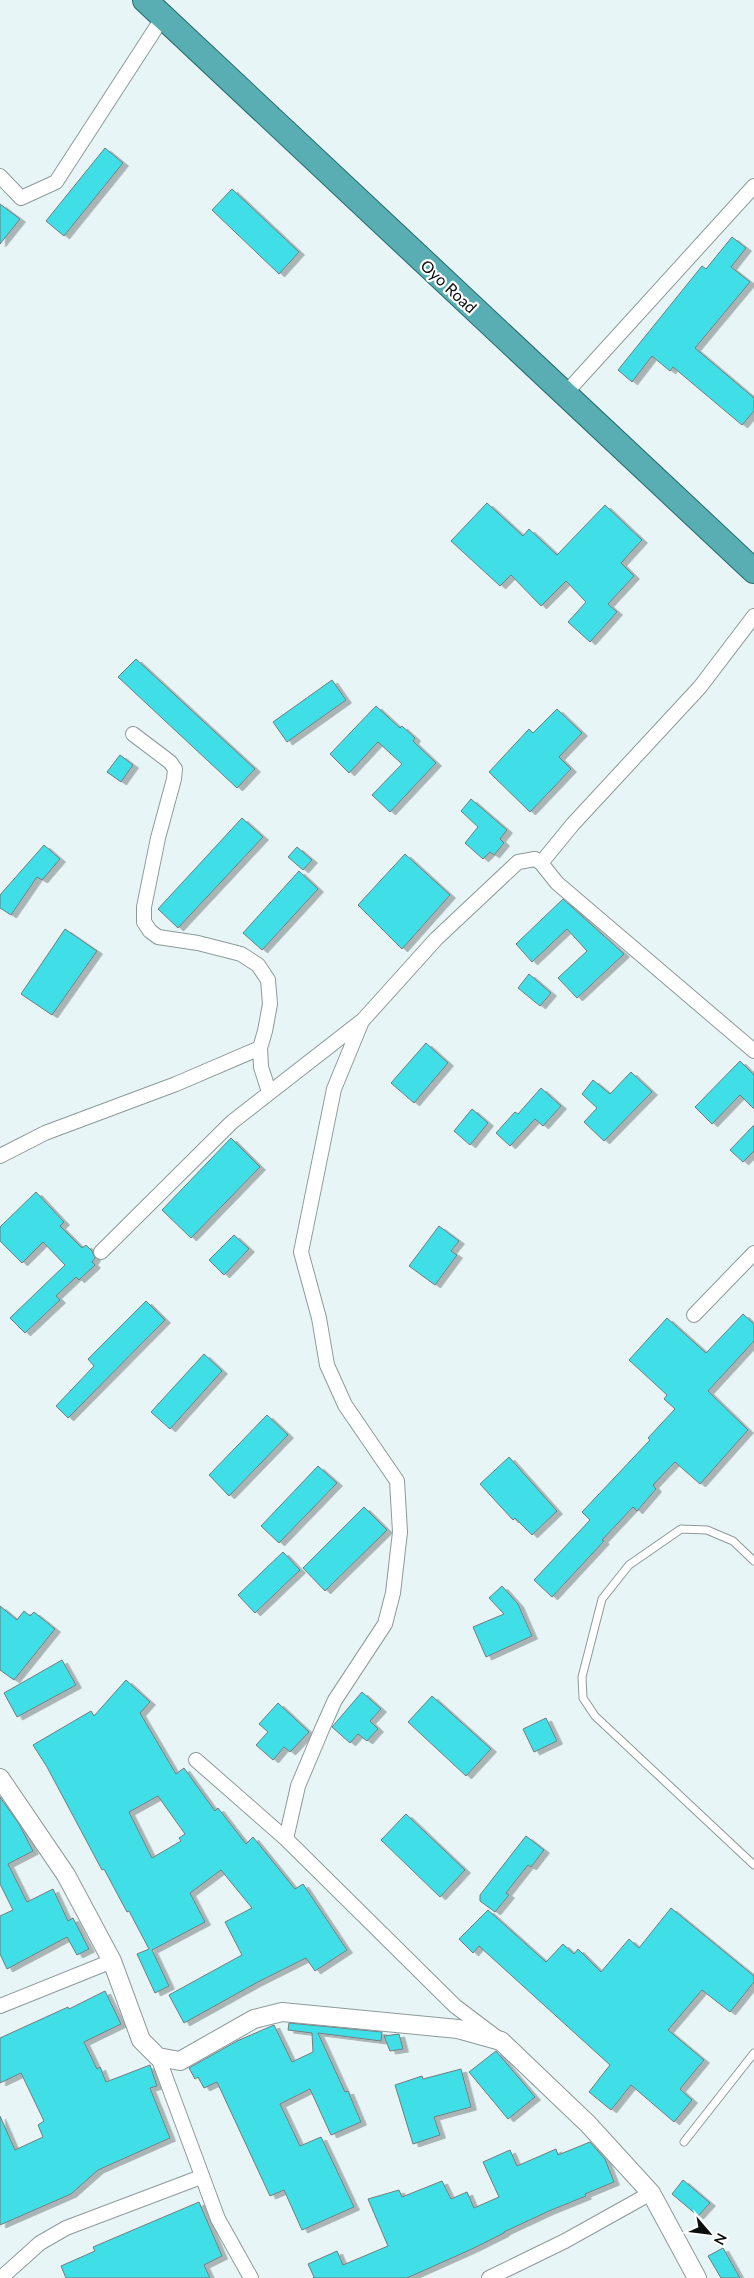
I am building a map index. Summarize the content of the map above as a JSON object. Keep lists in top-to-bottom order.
{
  "streets": {
    "highway": ["Oyo Road"]
  },
  "north": "bottom right"
}
